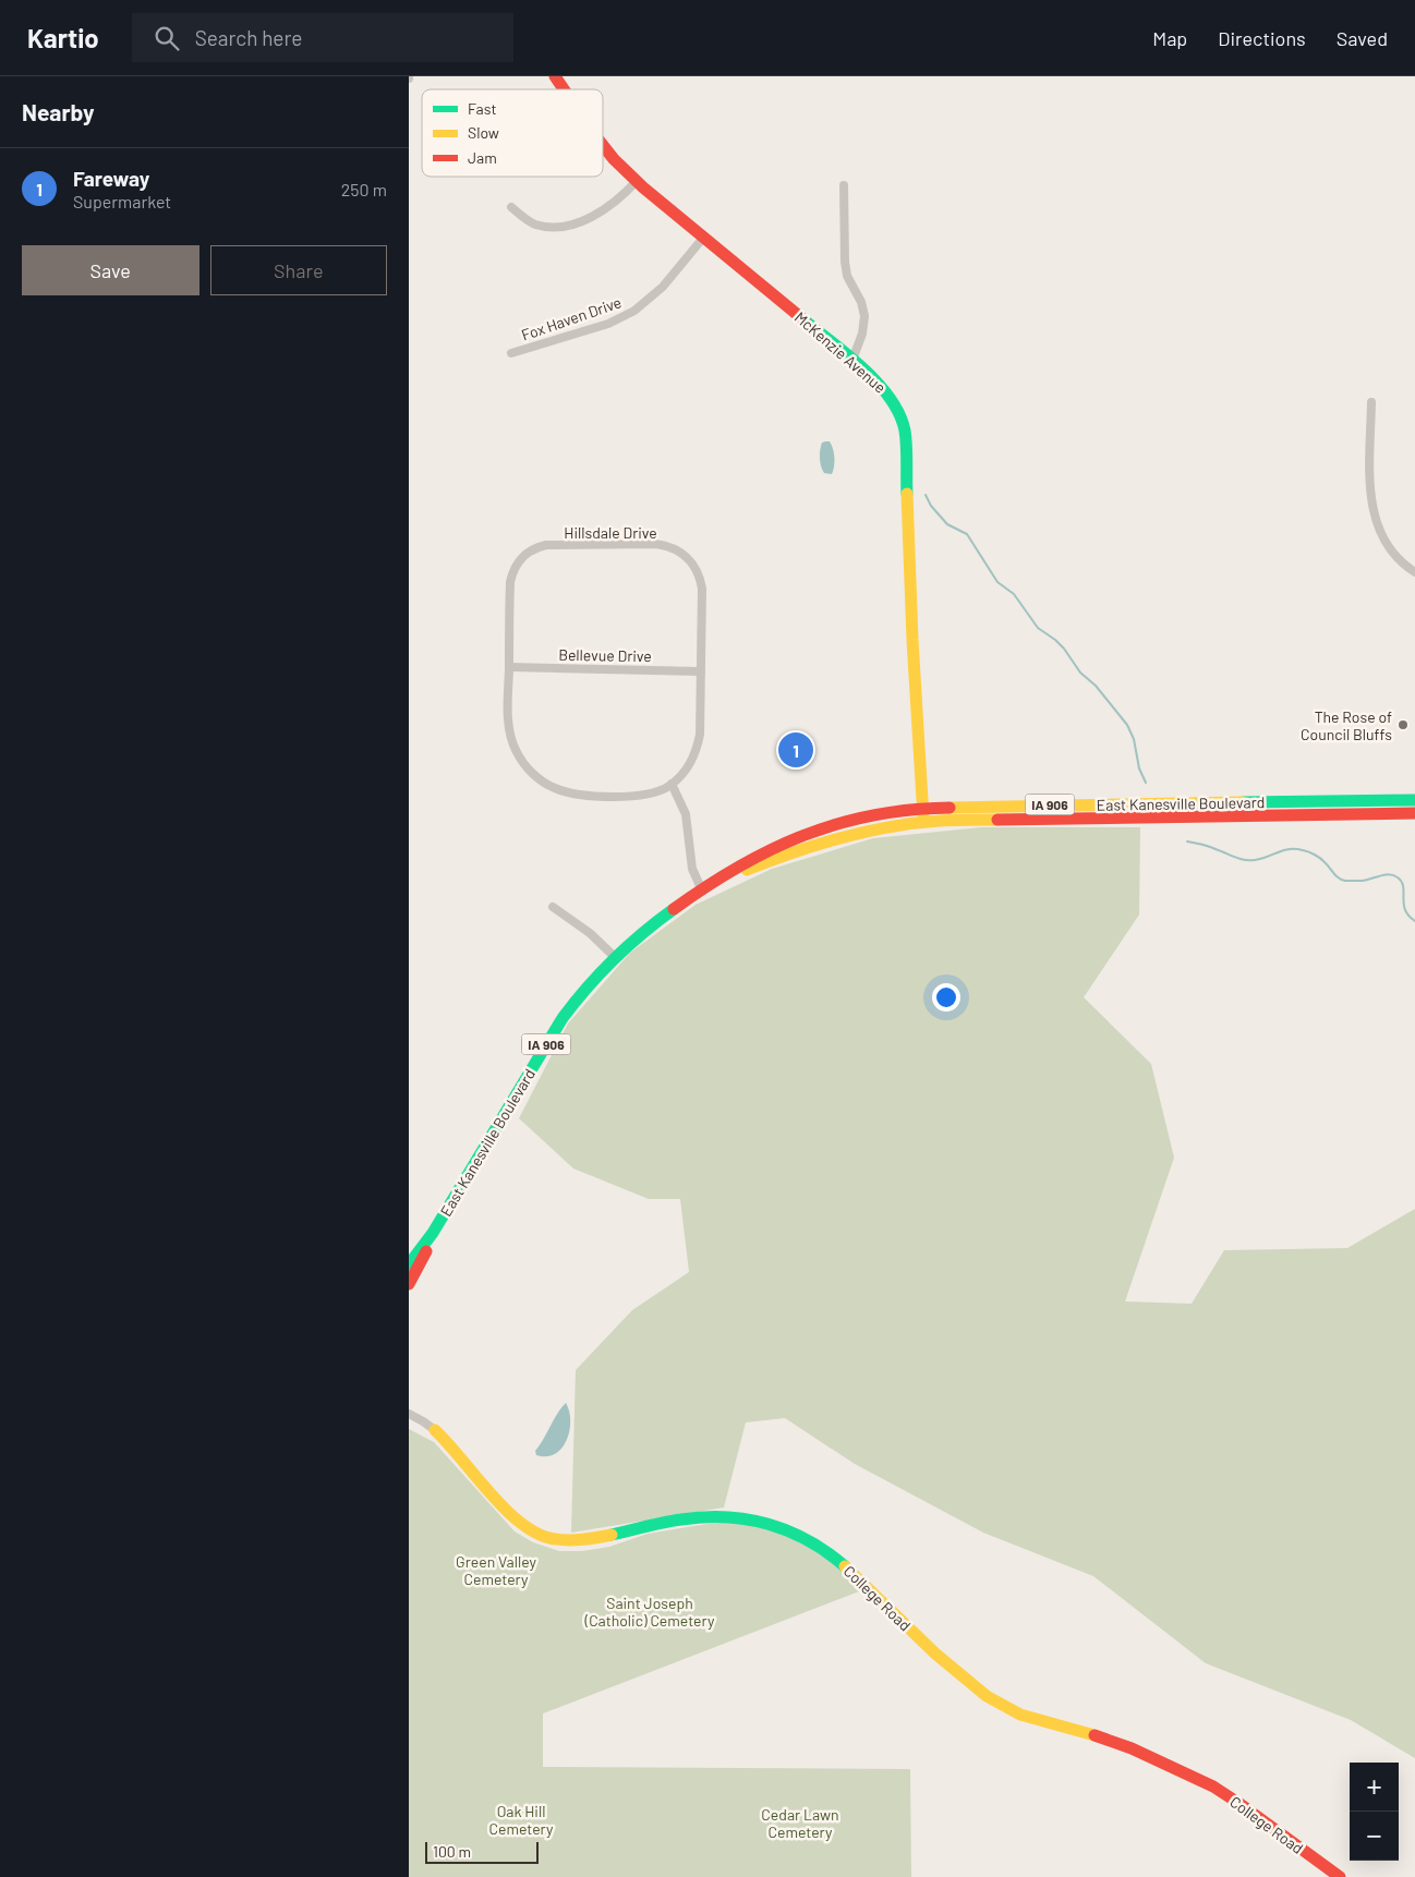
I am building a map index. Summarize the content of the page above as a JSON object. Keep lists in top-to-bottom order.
{
  "streets": {
    "main road": [
      "McKenzie Avenue",
      "East Kanesville Boulevard",
      "IA 906",
      "College Road"
    ],
    "street": ["Fox Haven Drive", "Hillsdale Drive", "Bellevue Drive"]
  },
  "crossings": [
    ["Fox Haven Drive", "McKenzie Avenue"],
    ["McKenzie Avenue", "East Kanesville Boulevard"],
    ["Hillsdale Drive", "Bellevue Drive"]
  ],
  "parks": [
    "Green Valley Cemetery",
    "Saint Joseph (Catholic) Cemetery",
    "Oak Hill Cemetery",
    "Cedar Lawn Cemetery"
  ],
  "places": ["The Rose of Council Bluffs"],
  "legend": ["Fast", "Slow", "Jam"],
  "scale_bar": "100 m",
  "page": {
    "header": "Kartio",
    "search": "Search here",
    "nav": ["Map", "Directions", "Saved"],
    "heading": "Nearby",
    "list": [
      {
        "mark": "1",
        "name": "Fareway",
        "note": "Supermarket",
        "value": "250 m"
      }
    ],
    "buttons": ["Save", "Share"],
    "pins": "1",
    "map_buttons": ["+", "−"],
    "scale": "100 m"
  }
}
